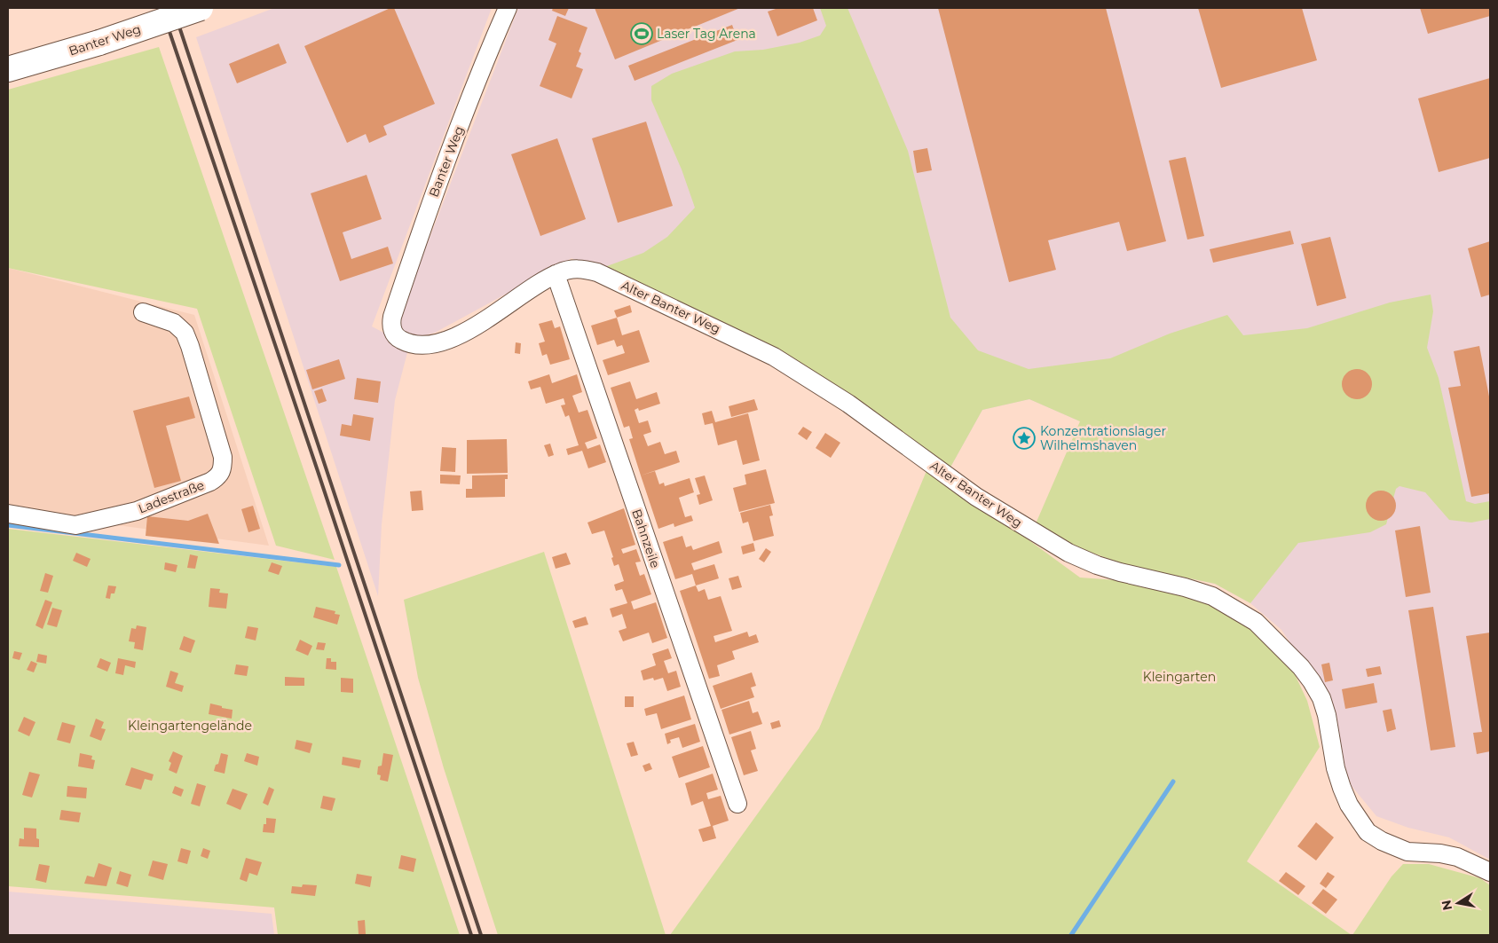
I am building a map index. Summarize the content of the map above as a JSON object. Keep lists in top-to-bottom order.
{
  "streets": {
    "street": [
      "Banter Weg",
      "Alter Banter Weg",
      "Ladestraße",
      "Bahnzeile"
    ]
  },
  "crossings": [
    ["Banter Weg", "Alter Banter Weg"],
    ["Alter Banter Weg", "Bahnzeile"]
  ],
  "parks": ["Kleingarten", "Kleingartengelände"],
  "places": {
    "sports": ["Laser Tag Arena"],
    "place": ["Konzentrationslager Wilhelmshaven"]
  },
  "north": "left"
}
